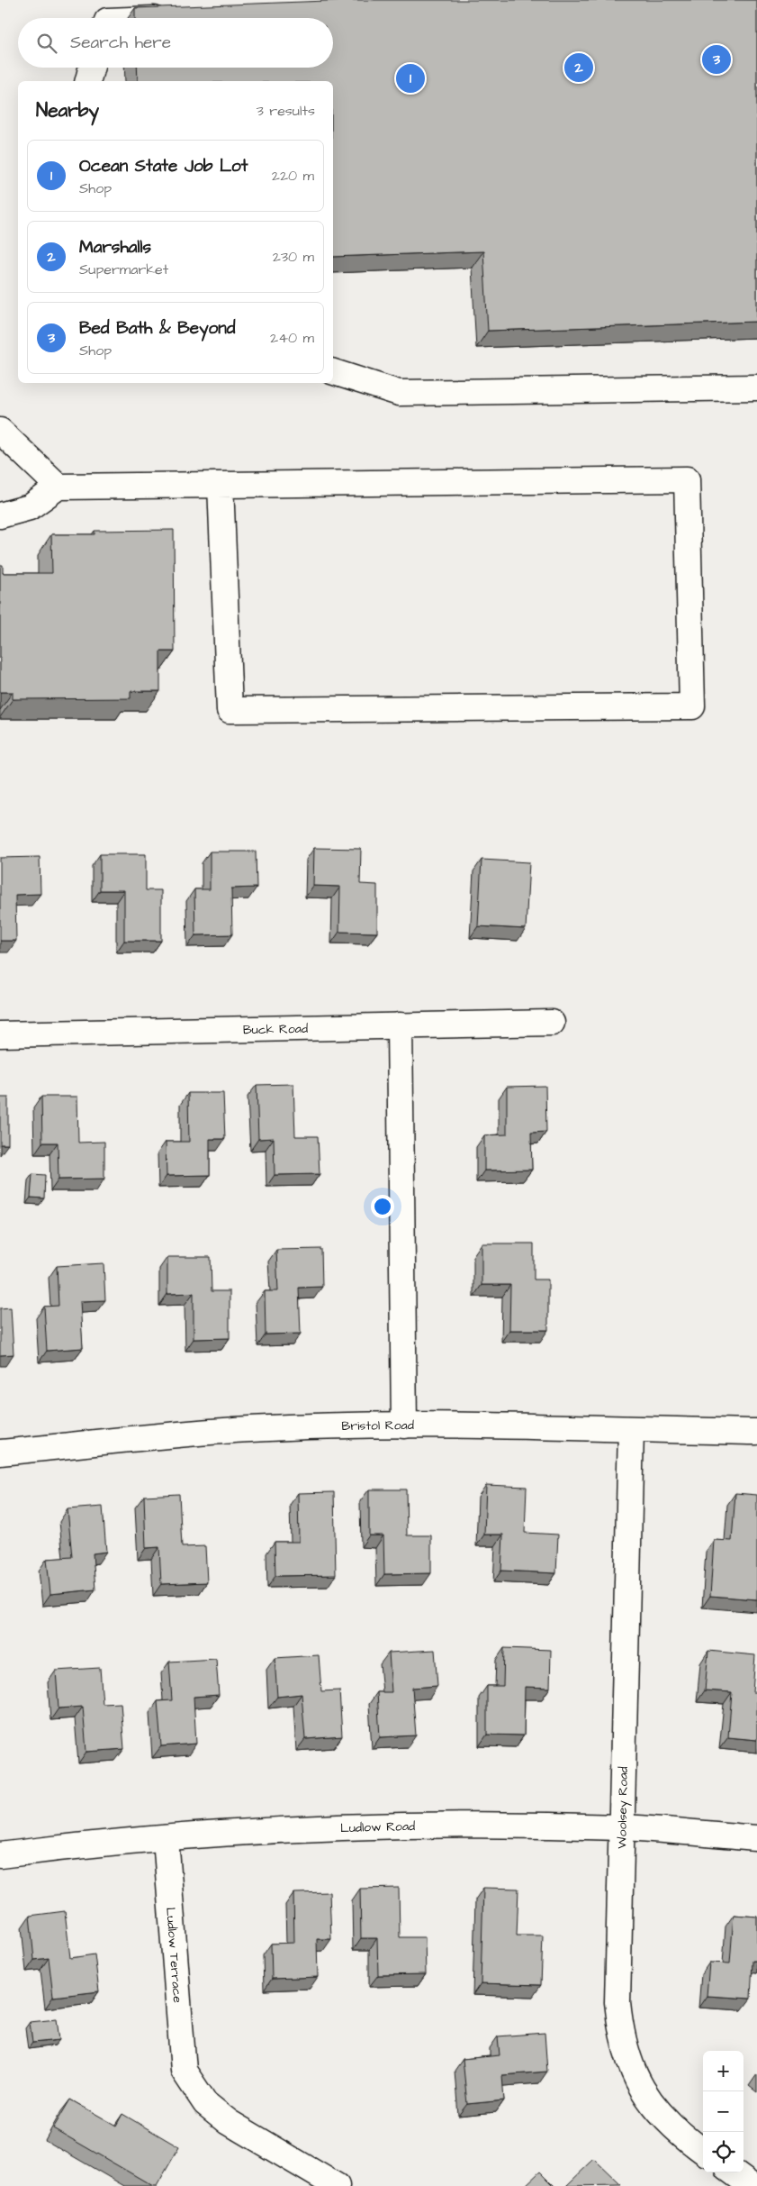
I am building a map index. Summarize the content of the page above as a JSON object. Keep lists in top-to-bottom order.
{
  "streets": {
    "street": [
      "Buck Road",
      "Bristol Road",
      "Woolsey Road",
      "Ludlow Road",
      "Ludlow Terrace"
    ]
  },
  "crossings": [
    ["Bristol Road", "Woolsey Road"],
    ["Woolsey Road", "Ludlow Road"],
    ["Ludlow Road", "Ludlow Terrace"]
  ],
  "page": {
    "search": "Search here",
    "pins": ["3", "2", "1"],
    "heading": ["Nearby", "3 results"],
    "list": [
      {
        "mark": "1",
        "name": "Ocean State Job Lot",
        "note": "Shop",
        "value": "220 m"
      },
      {
        "mark": "2",
        "name": "Marshalls",
        "note": "Supermarket",
        "value": "230 m"
      },
      {
        "mark": "3",
        "name": "Bed Bath & Beyond",
        "note": "Shop",
        "value": "240 m"
      }
    ],
    "map_buttons": ["+", "−"]
  }
}
